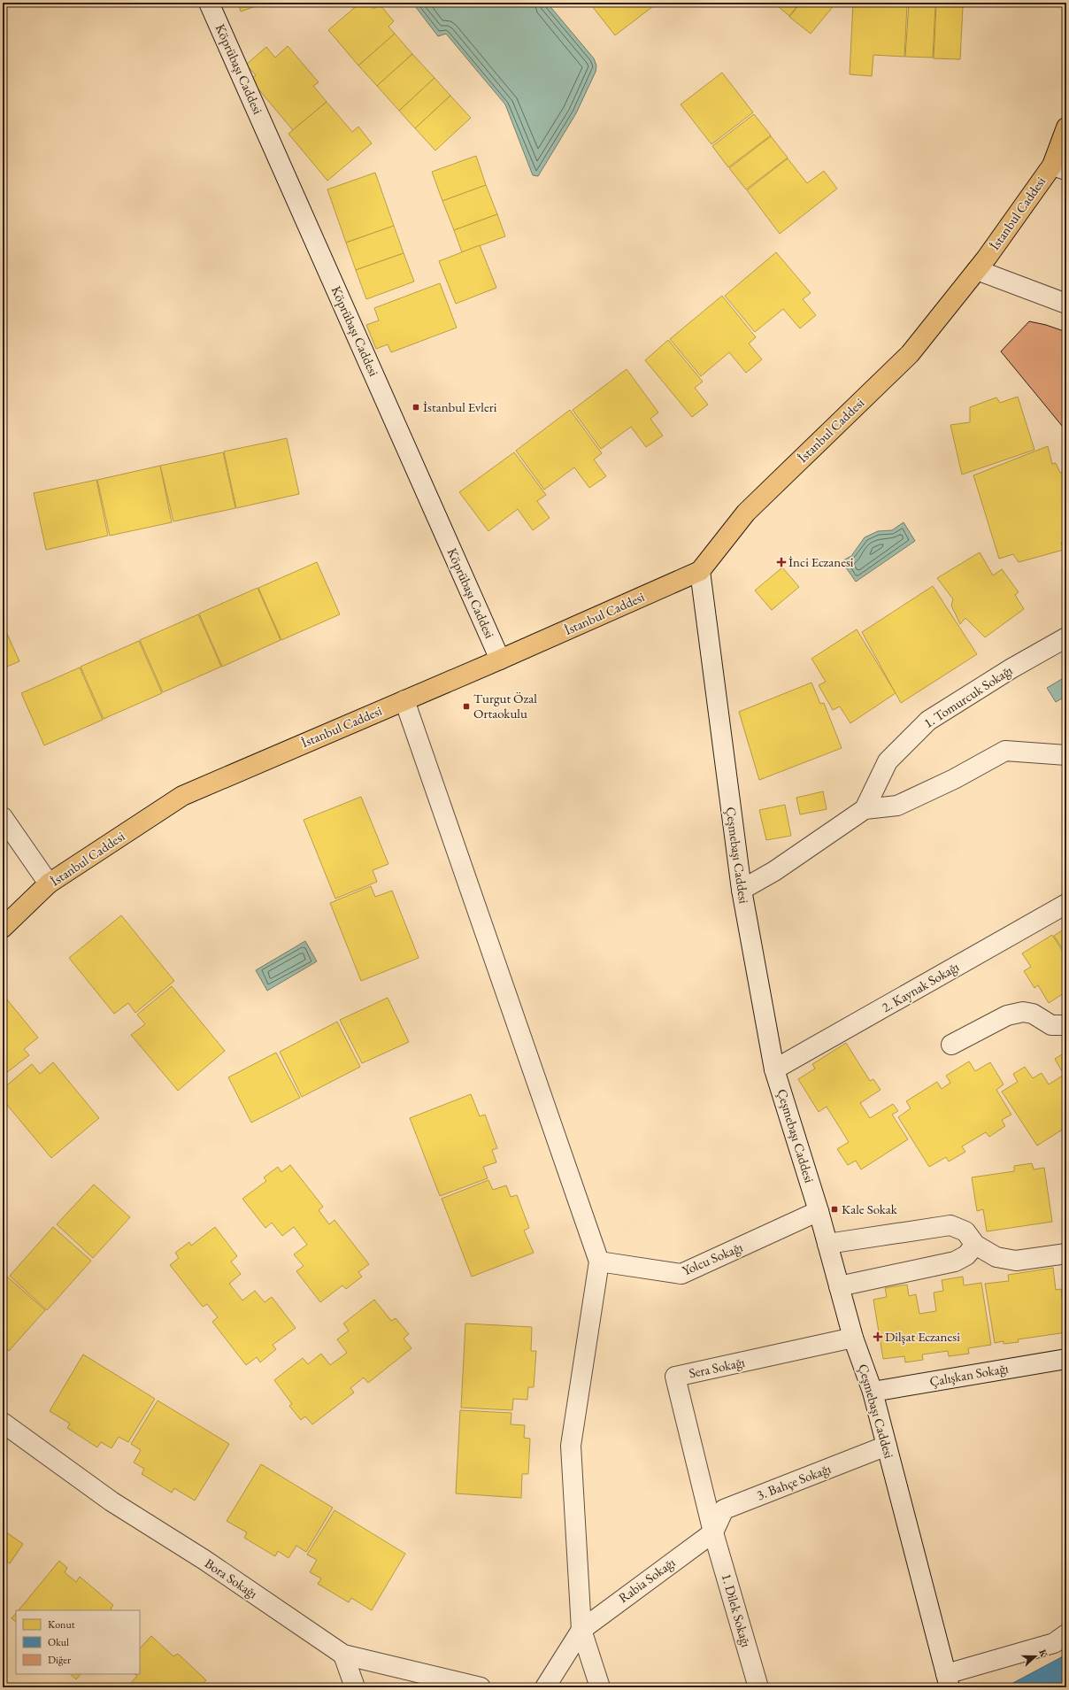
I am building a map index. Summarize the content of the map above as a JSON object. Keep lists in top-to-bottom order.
{
  "streets": {
    "main road": ["İstanbul Caddesi"],
    "street": [
      "Köprübaşı Caddesi",
      "1. Tomurcuk Sokağı",
      "Çeşmebaşı Caddesi",
      "2. Kaynak Sokağı",
      "Yolcu Sokağı",
      "Sera Sokağı",
      "Çalışkan Sokağı",
      "3. Bahçe Sokağı",
      "Bora Sokağı",
      "Rabia Sokağı",
      "1. Dilek Sokağı"
    ]
  },
  "crossings": [
    ["Köprübaşı Caddesi", "İstanbul Caddesi"],
    ["İstanbul Caddesi", "Çeşmebaşı Caddesi"],
    ["Çeşmebaşı Caddesi", "2. Kaynak Sokağı"],
    ["Çeşmebaşı Caddesi", "Yolcu Sokağı"],
    ["Çeşmebaşı Caddesi", "Sera Sokağı"],
    ["Çeşmebaşı Caddesi", "Çalışkan Sokağı"],
    ["Çeşmebaşı Caddesi", "3. Bahçe Sokağı"],
    ["Sera Sokağı", "3. Bahçe Sokağı"],
    ["Sera Sokağı", "Rabia Sokağı"],
    ["Sera Sokağı", "1. Dilek Sokağı"],
    ["3. Bahçe Sokağı", "Rabia Sokağı"],
    ["3. Bahçe Sokağı", "1. Dilek Sokağı"],
    ["Rabia Sokağı", "1. Dilek Sokağı"]
  ],
  "places": {
    "transit": ["İstanbul Evleri", "Turgut Özal Ortaokulu", "Kale Sokak"],
    "health": ["İnci Eczanesi", "Dilşat Eczanesi"]
  },
  "legend": ["Konut", "Okul", "Diğer"],
  "north": "right"
}
